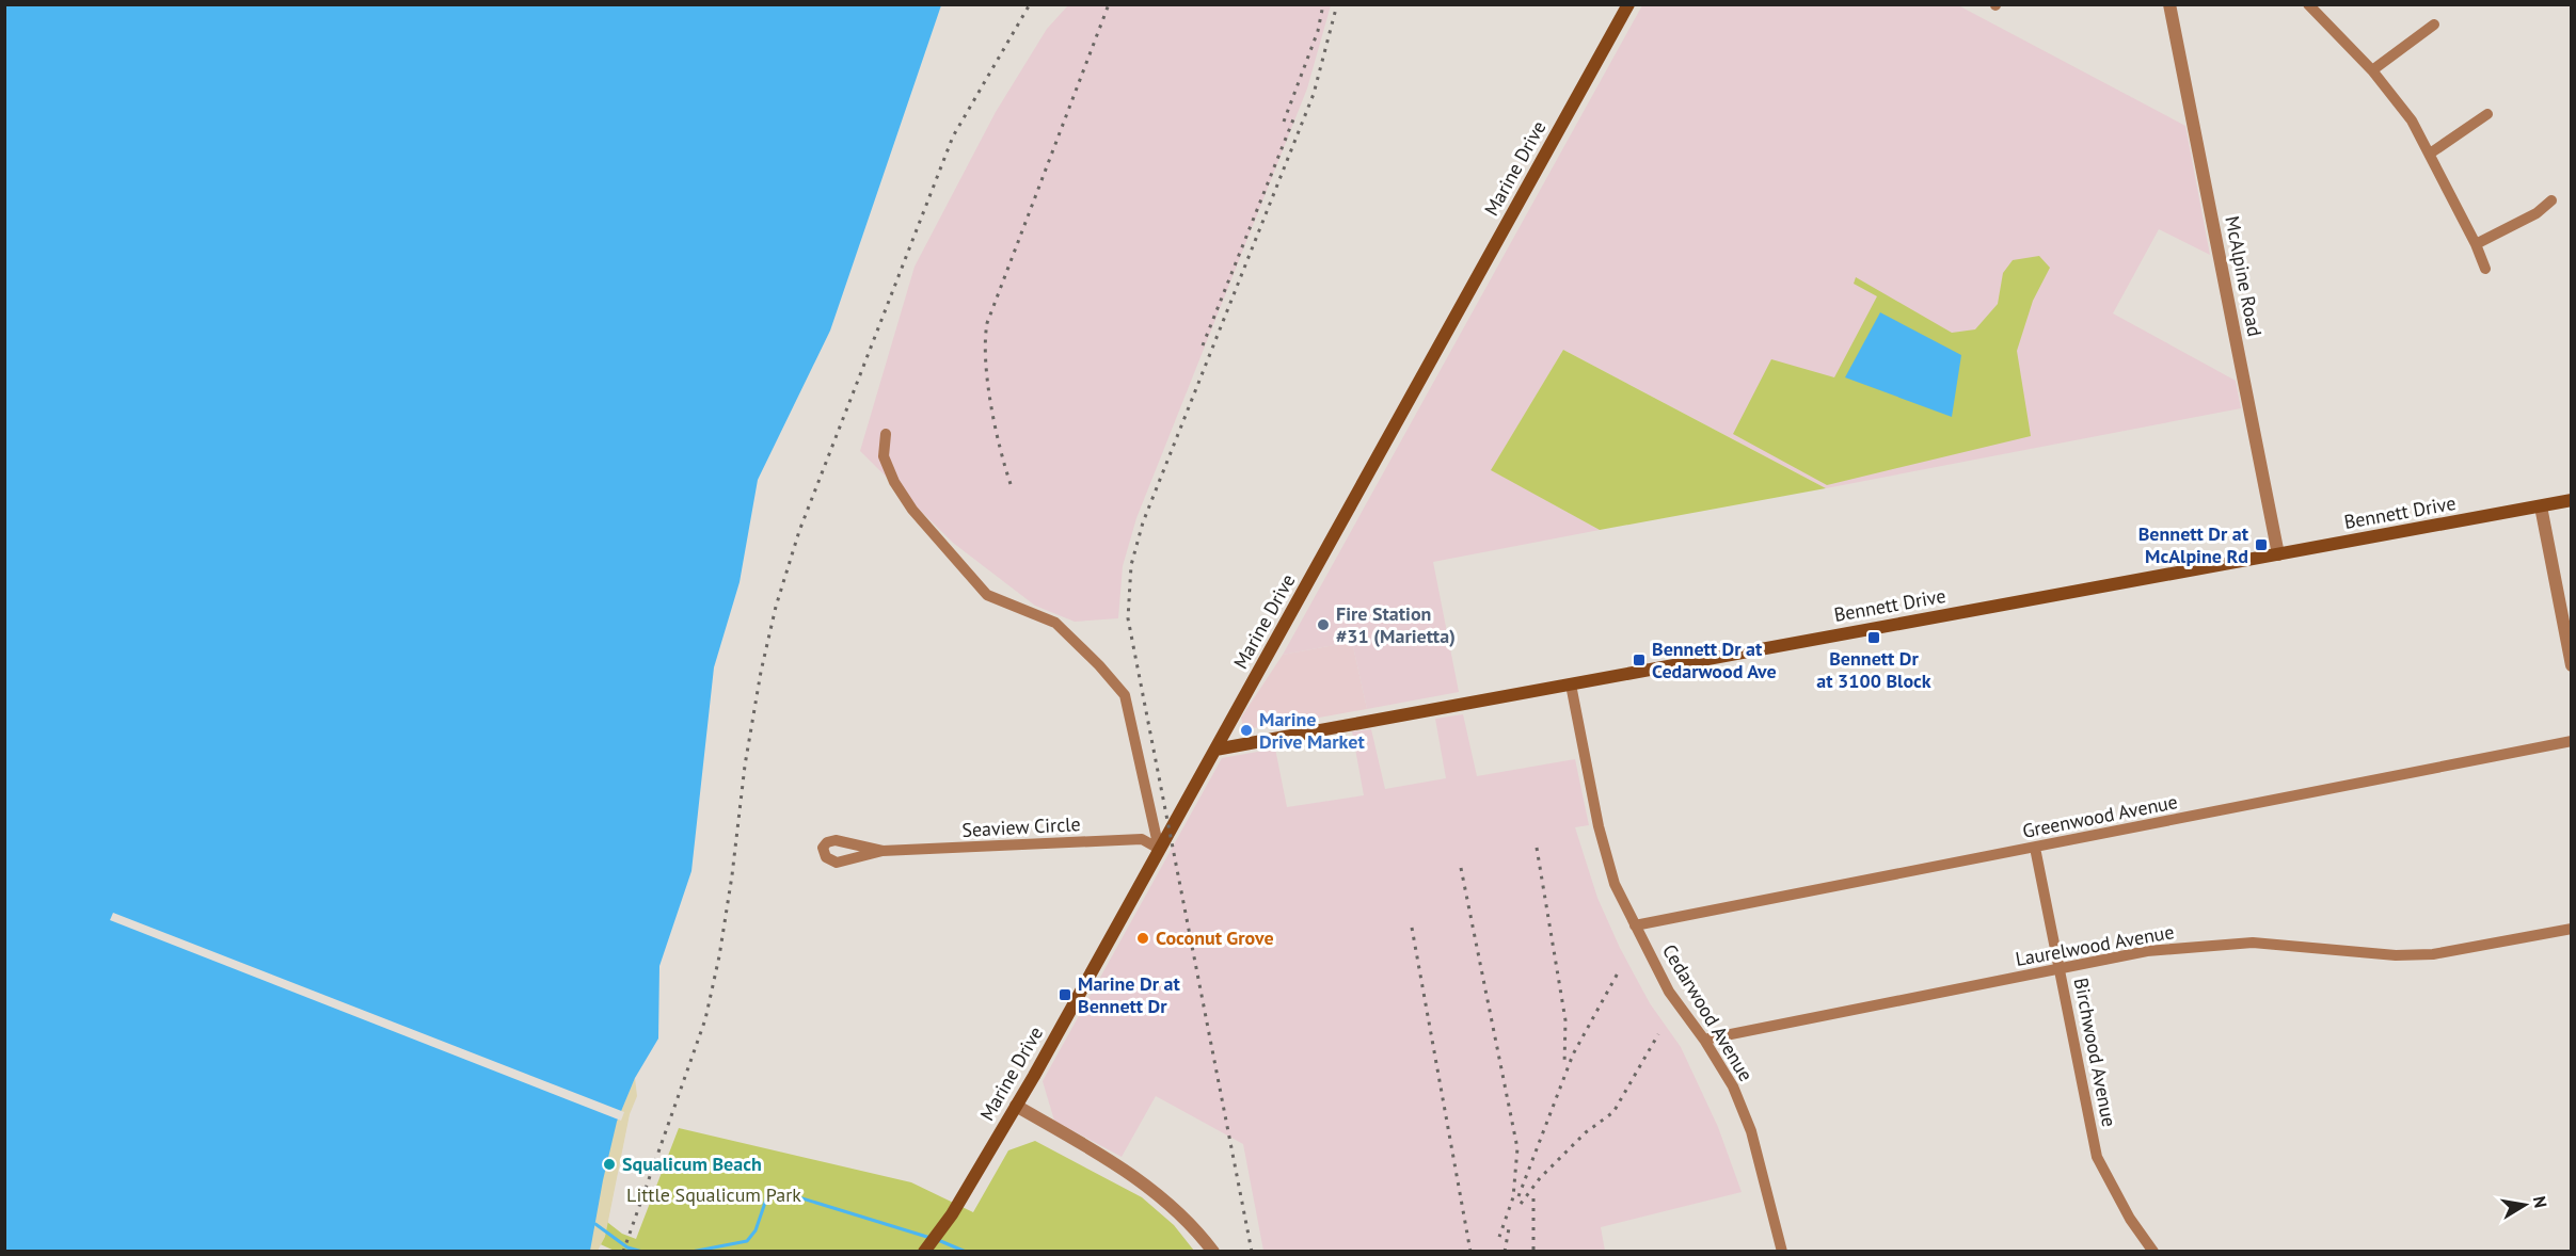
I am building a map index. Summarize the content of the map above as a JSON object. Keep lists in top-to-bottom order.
{
  "streets": {
    "main road": ["Marine Drive", "Bennett Drive"],
    "street": [
      "McAlpine Road",
      "Greenwood Avenue",
      "Seaview Circle",
      "Laurelwood Avenue",
      "Cedarwood Avenue",
      "Birchwood Avenue"
    ]
  },
  "crossings": [
    ["Marine Drive", "Bennett Drive"],
    ["Marine Drive", "Seaview Circle"],
    ["McAlpine Road", "Bennett Drive"],
    ["Bennett Drive", "Cedarwood Avenue"],
    ["Greenwood Avenue", "Cedarwood Avenue"],
    ["Greenwood Avenue", "Birchwood Avenue"],
    ["Laurelwood Avenue", "Cedarwood Avenue"],
    ["Laurelwood Avenue", "Birchwood Avenue"]
  ],
  "parks": ["Little Squalicum Park"],
  "places": {
    "transit": [
      "Bennett Dr at McAlpine Rd",
      "Bennett Dr at 3100 Block",
      "Bennett Dr at Cedarwood Ave",
      "Marine Dr at Bennett Dr"
    ],
    "other": [
      "Fire Station #31 (Marietta)",
      "Marine Drive Market",
      "Coconut Grove",
      "Squalicum Beach"
    ]
  },
  "north": "right"
}
